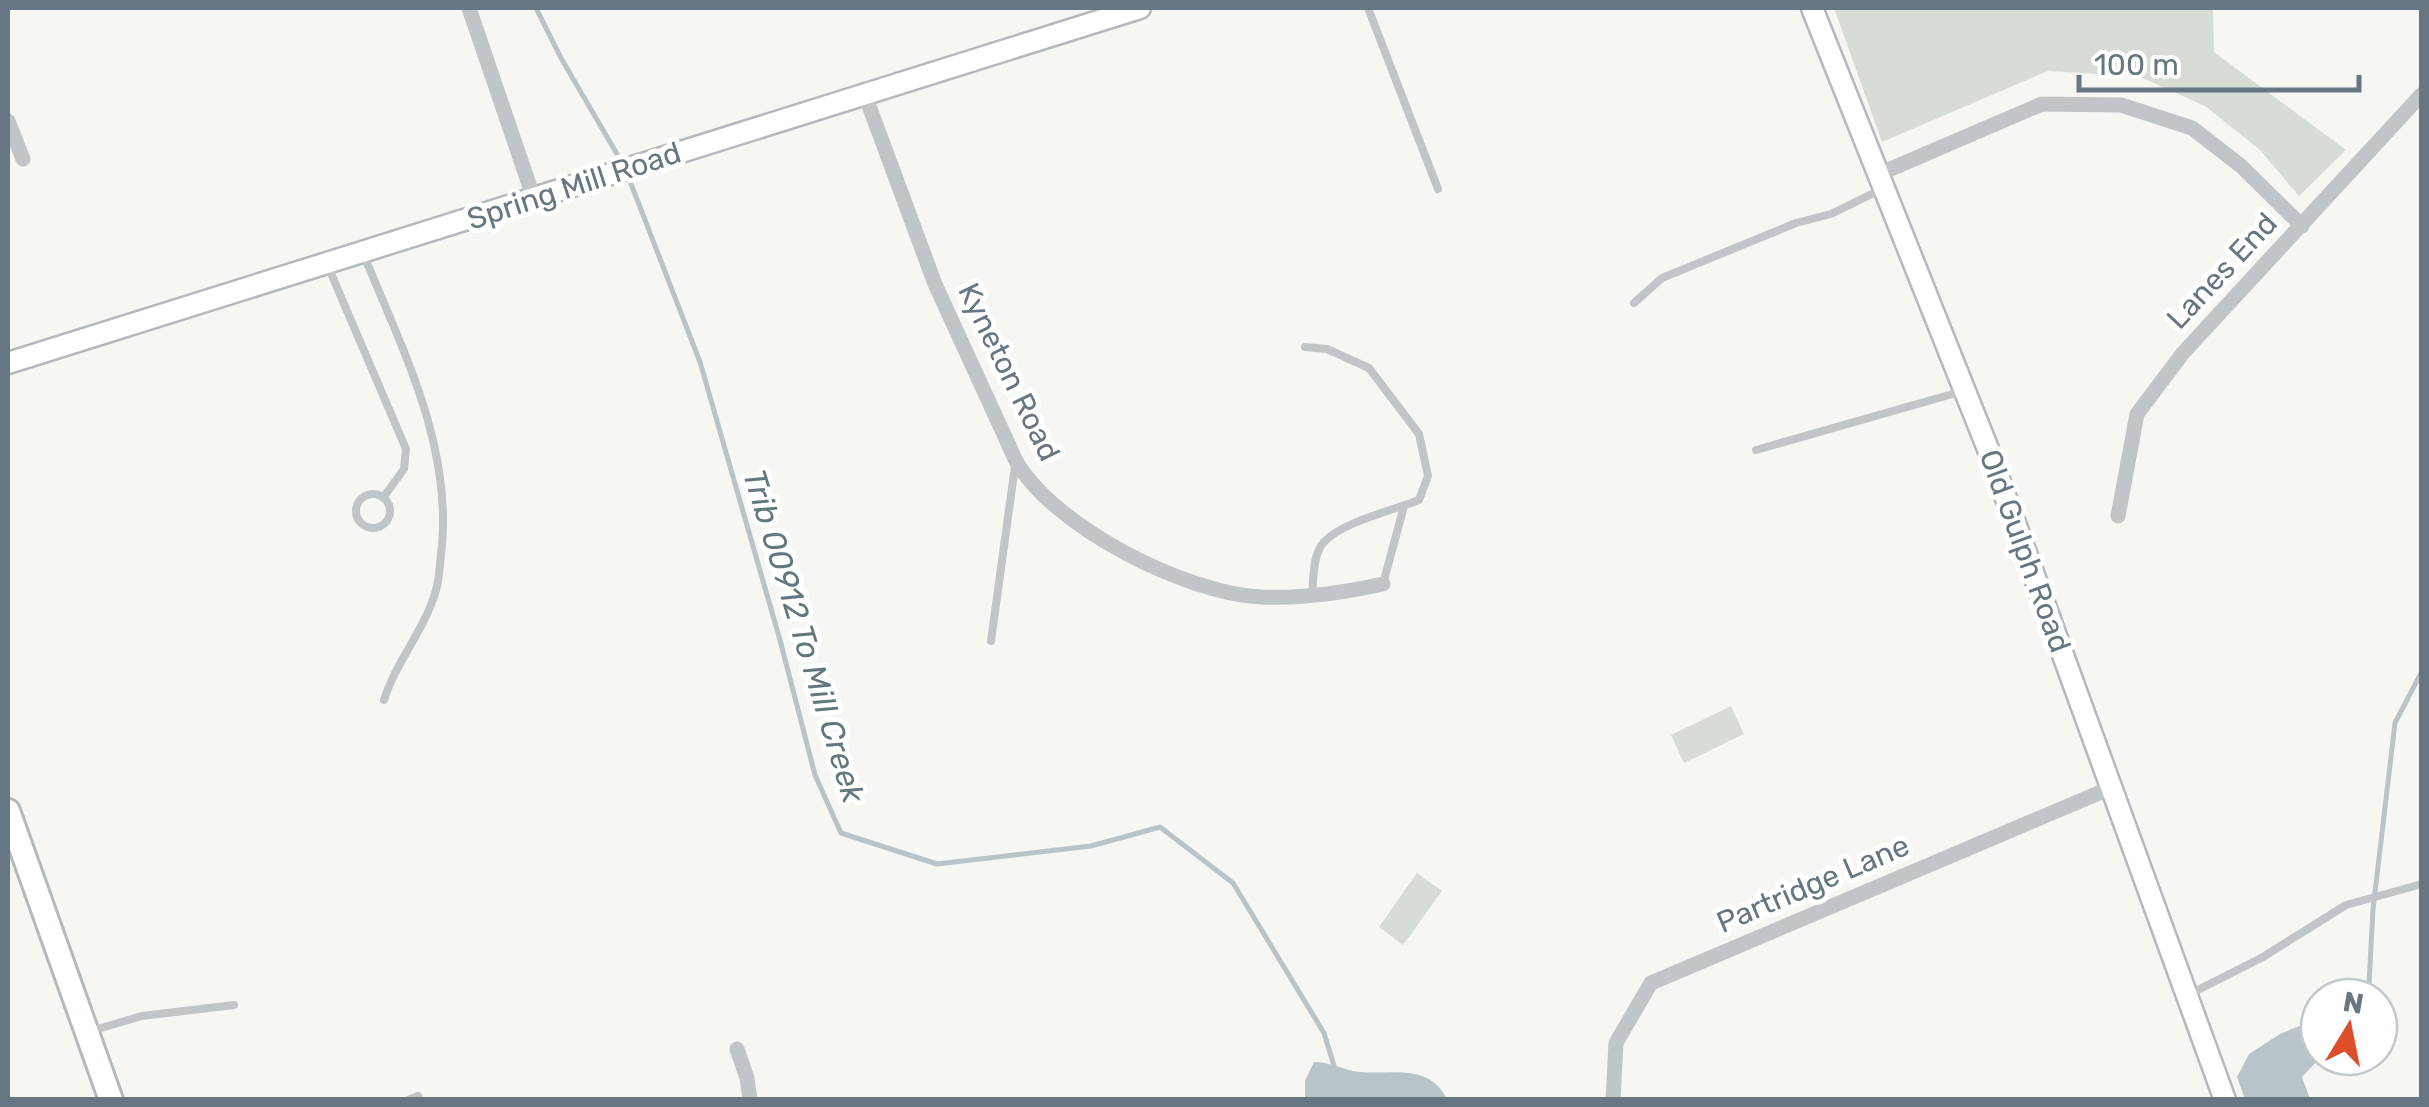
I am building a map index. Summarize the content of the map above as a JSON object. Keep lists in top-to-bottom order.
{
  "streets": {
    "main road": ["Spring Mill Road", "Old Gulph Road"],
    "street": ["Lanes End", "Kyneton Road", "Partridge Lane"]
  },
  "crossings": [
    ["Spring Mill Road", "Kyneton Road"],
    ["Old Gulph Road", "Partridge Lane"]
  ],
  "water": ["Trib 00912 To Mill Creek"],
  "scale_bar": "100 m",
  "north": "top"
}
